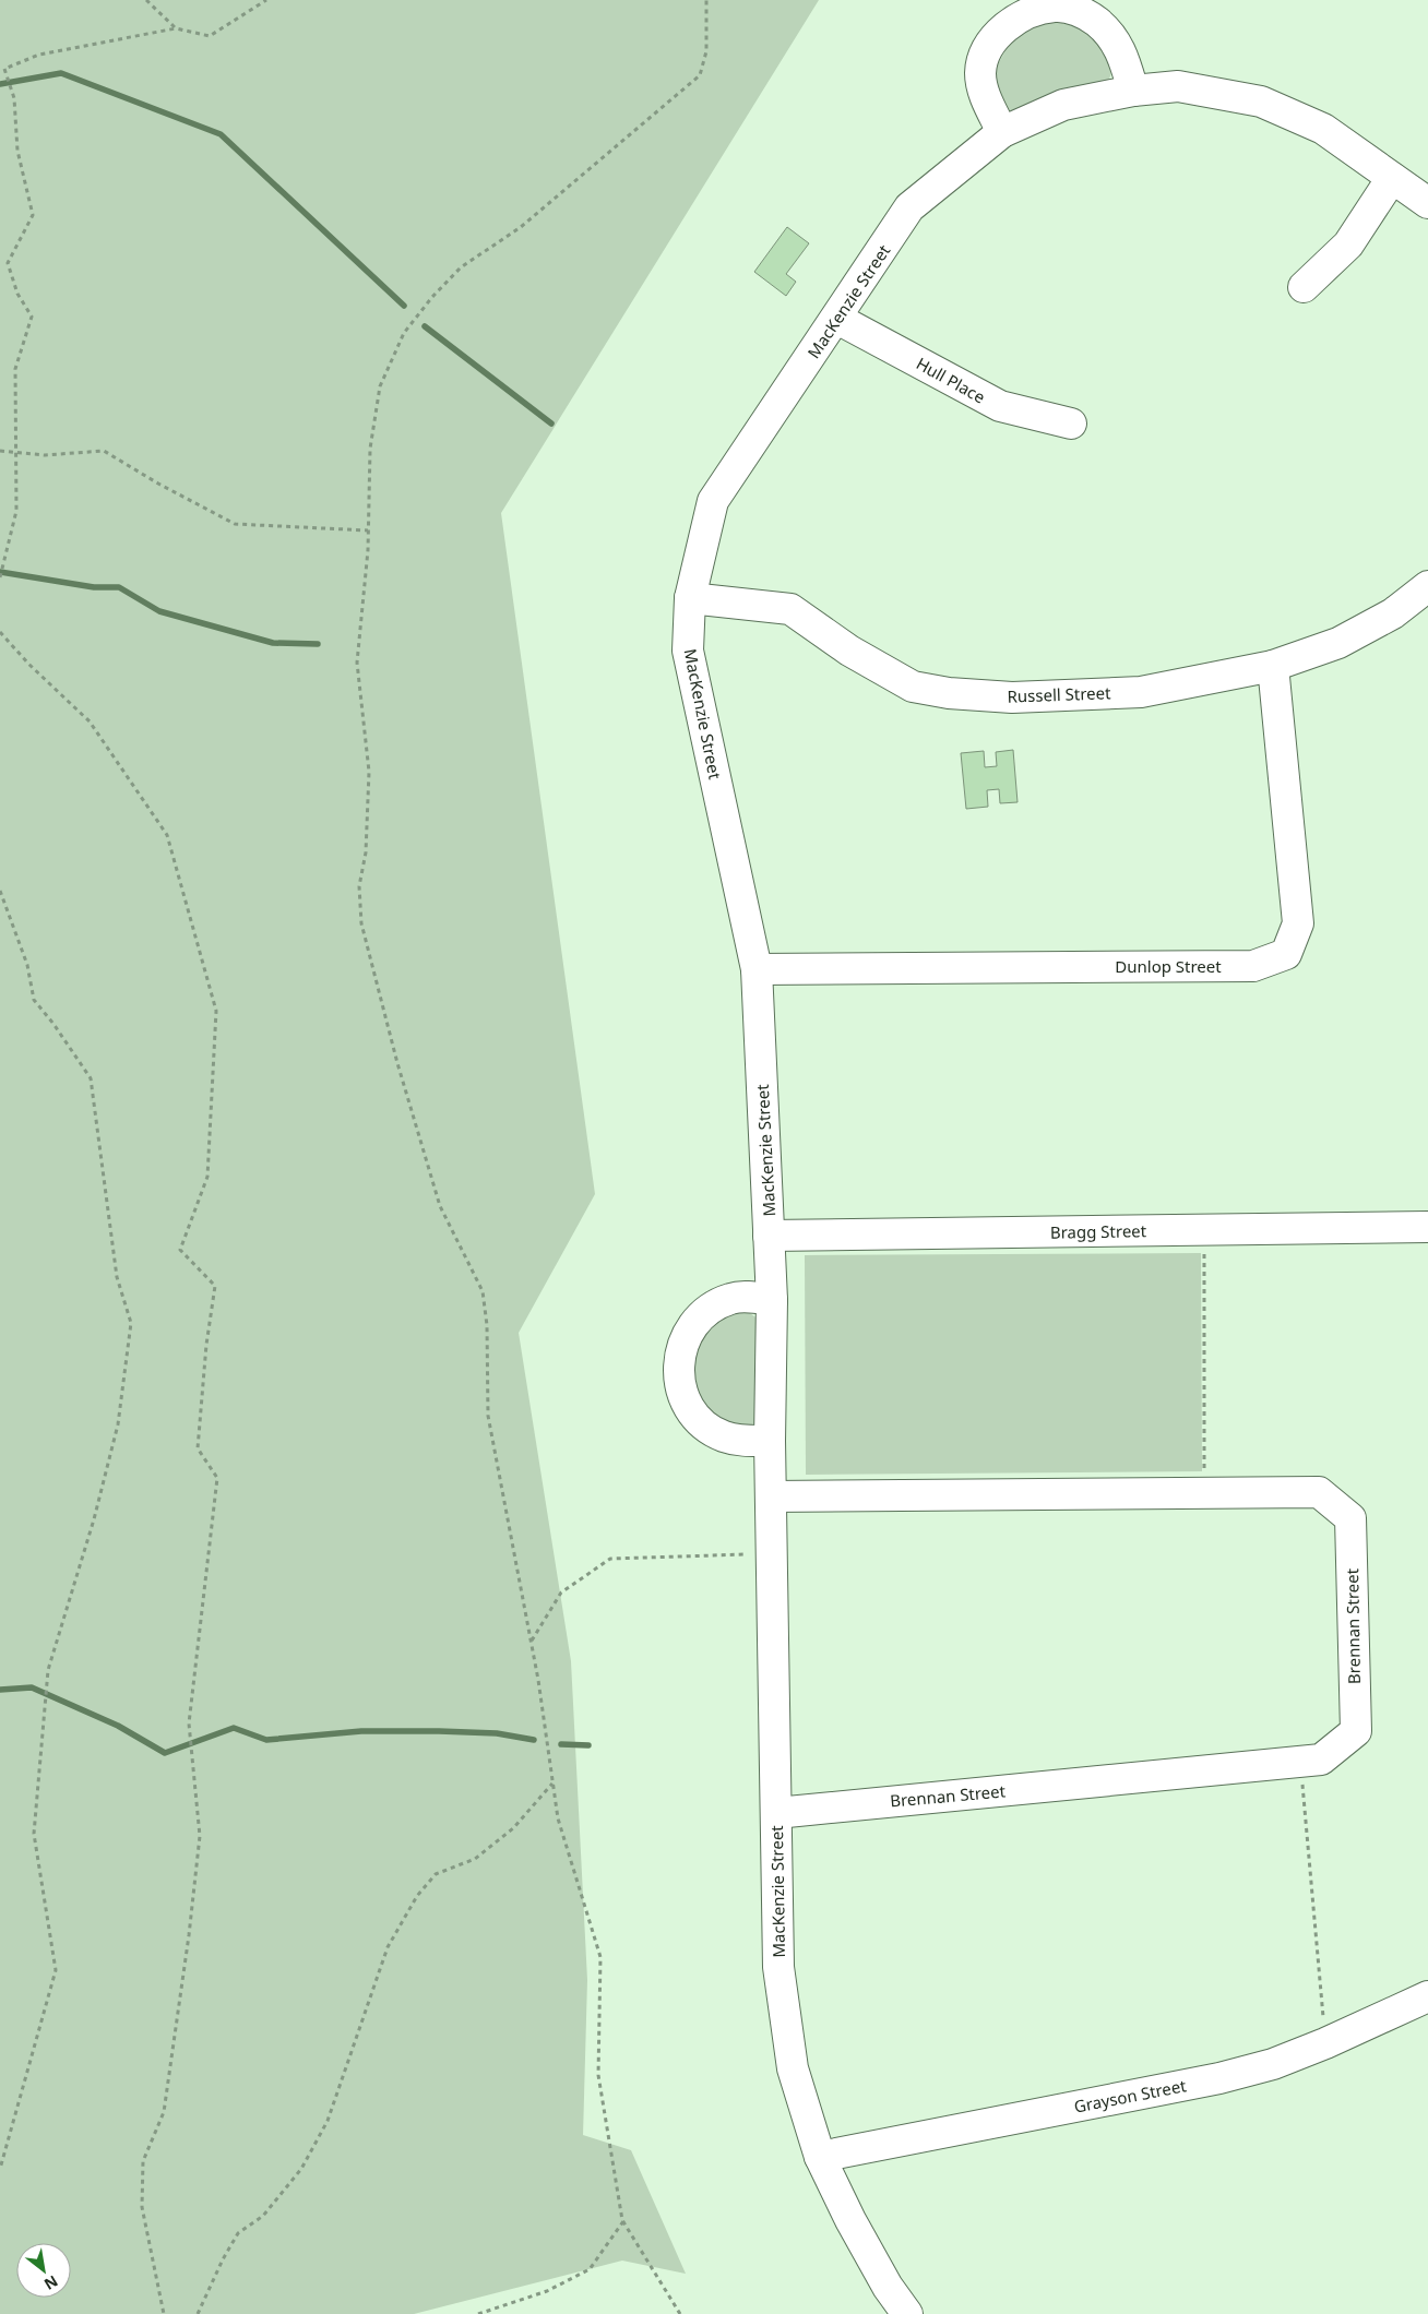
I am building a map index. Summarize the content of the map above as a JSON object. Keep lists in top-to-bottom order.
{
  "streets": {
    "street": [
      "MacKenzie Street",
      "Hull Place",
      "Russell Street",
      "Dunlop Street",
      "Bragg Street",
      "Brennan Street",
      "Grayson Street"
    ]
  },
  "crossings": [
    ["MacKenzie Street", "Hull Place"],
    ["MacKenzie Street", "Russell Street"],
    ["MacKenzie Street", "Dunlop Street"],
    ["MacKenzie Street", "Bragg Street"],
    ["MacKenzie Street", "Brennan Street"],
    ["MacKenzie Street", "Grayson Street"],
    ["Russell Street", "Dunlop Street"]
  ],
  "north": "bottom right"
}
